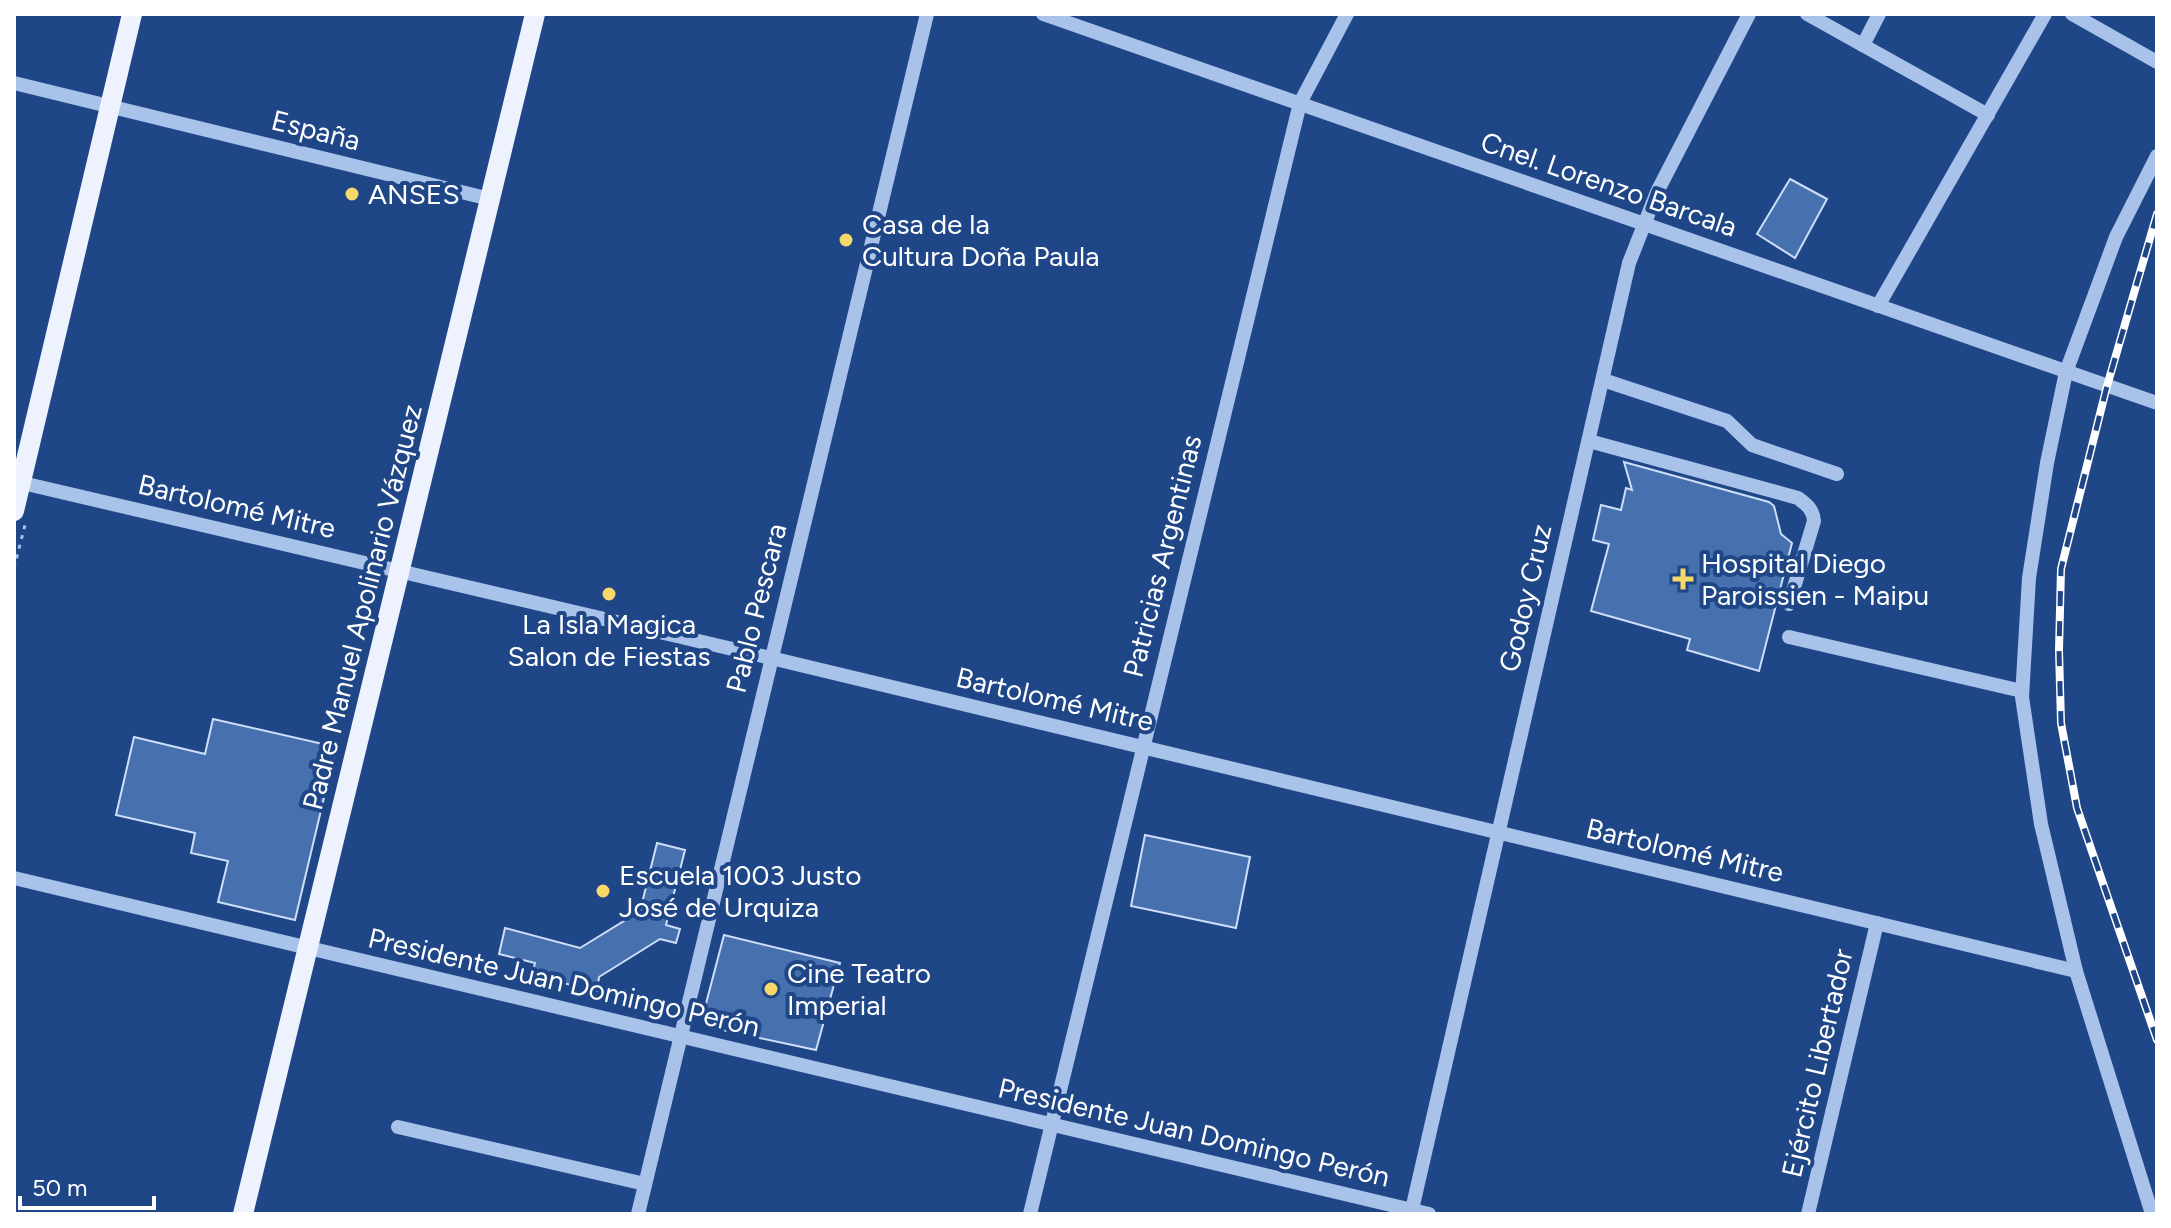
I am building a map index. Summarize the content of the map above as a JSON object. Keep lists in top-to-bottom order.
{
  "streets": {
    "main road": ["Padre Manuel Apolinario Vázquez"],
    "street": [
      "España",
      "Cnel. Lorenzo Barcala",
      "Bartolomé Mitre",
      "Patricias Argentinas",
      "Godoy Cruz",
      "Pablo Pescara",
      "Presidente Juan Domingo Perón",
      "Ejército Libertador"
    ]
  },
  "crossings": [
    ["España", "Padre Manuel Apolinario Vázquez"],
    ["Cnel. Lorenzo Barcala", "Patricias Argentinas"],
    ["Cnel. Lorenzo Barcala", "Godoy Cruz"],
    ["Bartolomé Mitre", "Patricias Argentinas"],
    ["Bartolomé Mitre", "Godoy Cruz"],
    ["Bartolomé Mitre", "Padre Manuel Apolinario Vázquez"],
    ["Bartolomé Mitre", "Pablo Pescara"],
    ["Bartolomé Mitre", "Ejército Libertador"],
    ["Patricias Argentinas", "Presidente Juan Domingo Perón"],
    ["Godoy Cruz", "Presidente Juan Domingo Perón"],
    ["Padre Manuel Apolinario Vázquez", "Presidente Juan Domingo Perón"],
    ["Pablo Pescara", "Presidente Juan Domingo Perón"]
  ],
  "places": {
    "other": [
      "ANSES",
      "Casa de la Cultura Doña Paula",
      "La Isla Magica Salon de Fiestas",
      "Escuela 1003 Justo José de Urquiza",
      "Cine Teatro Imperial"
    ],
    "health": ["Hospital Diego Paroissien - Maipu"]
  },
  "scale_bar": "50 m"
}
